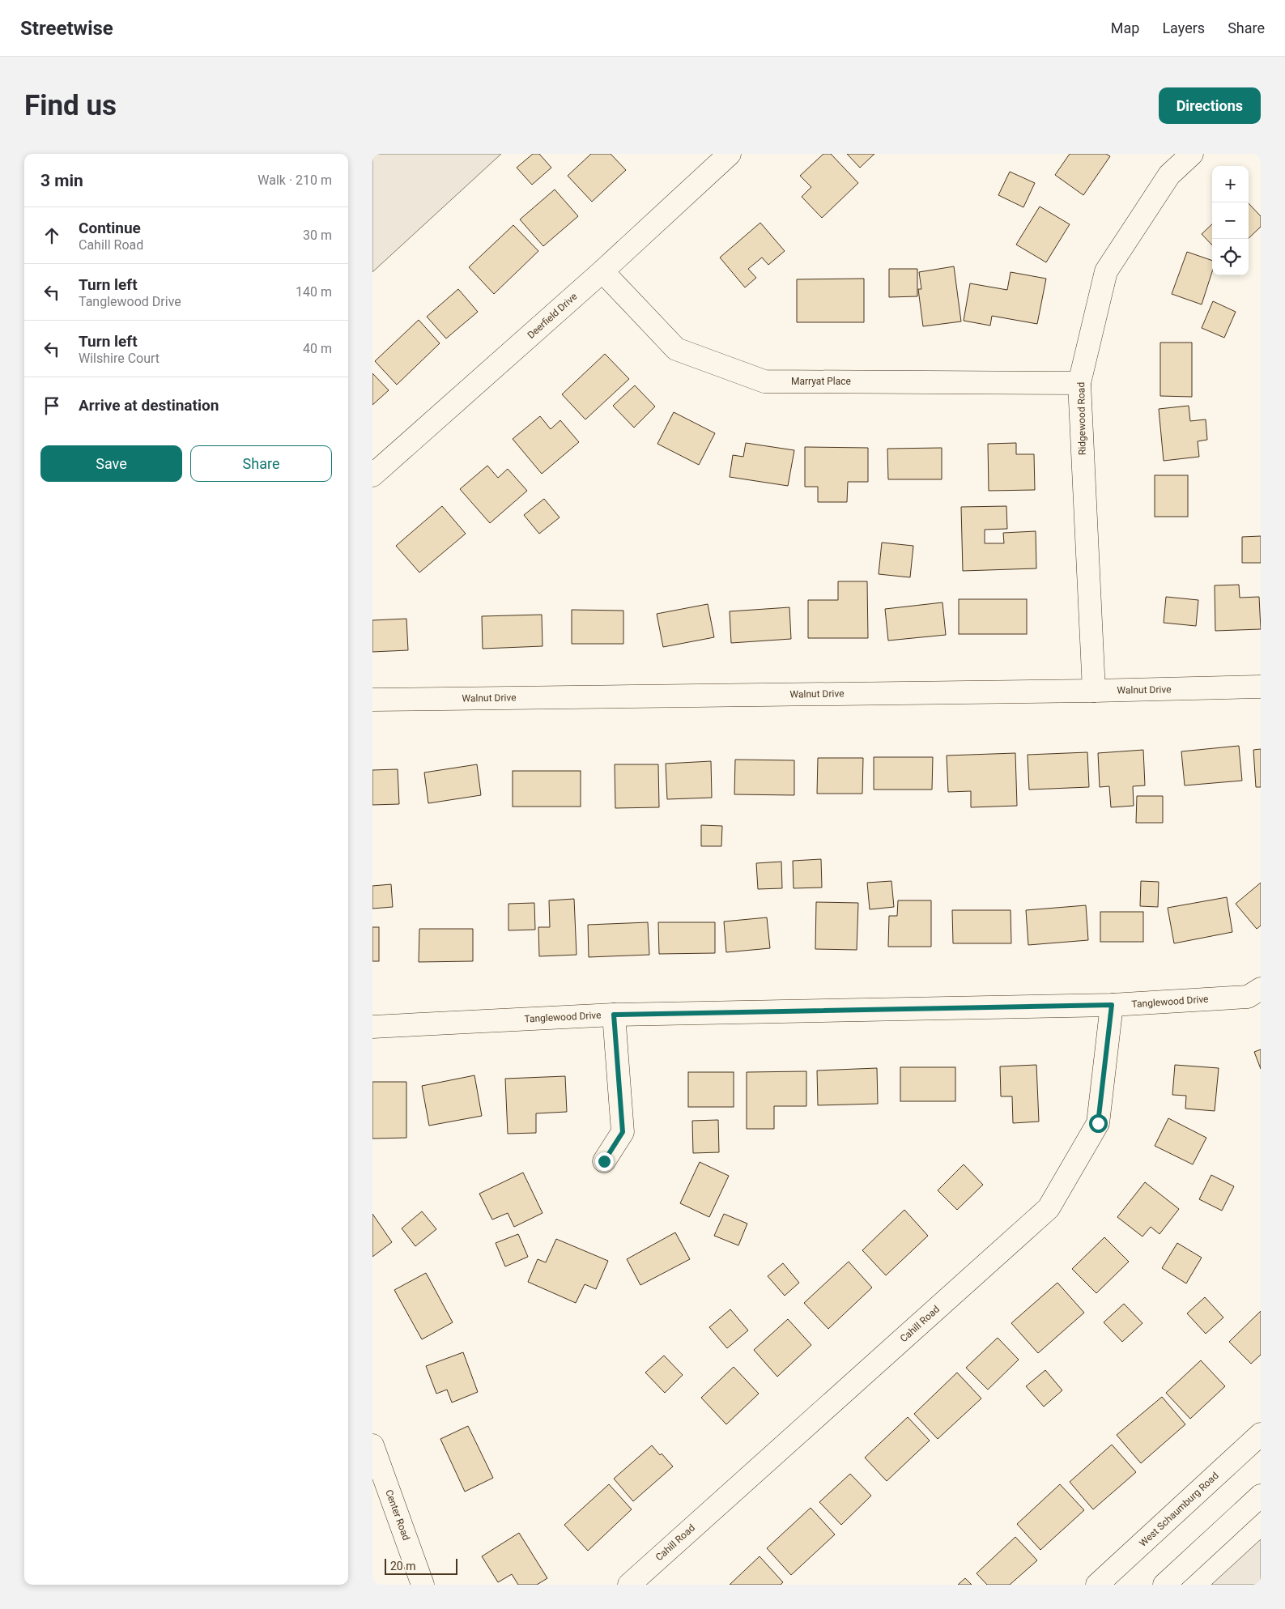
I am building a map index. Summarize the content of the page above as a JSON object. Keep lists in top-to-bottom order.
{
  "streets": {
    "street": [
      "Deerfield Drive",
      "Marryat Place",
      "Ridgewood Road",
      "Walnut Drive",
      "Tanglewood Drive",
      "Cahill Road",
      "West Schaumburg Road",
      "Center Road"
    ]
  },
  "crossings": [
    ["Deerfield Drive", "Marryat Place"],
    ["Marryat Place", "Ridgewood Road"],
    ["Ridgewood Road", "Walnut Drive"],
    ["Tanglewood Drive", "Cahill Road"]
  ],
  "scale_bar": "20 m",
  "page": {
    "header": "Streetwise",
    "nav": ["Map", "Layers", "Share"],
    "buttons": [
      "Directions",
      ["Save", "Share"]
    ],
    "title": "Find us",
    "heading": ["3 min", "Walk · 210 m"],
    "map_buttons": ["+", "−"],
    "list": [
      ["Continue", "Cahill Road", "30 m"],
      ["Turn left", "Tanglewood Drive", "140 m"],
      ["Turn left", "Wilshire Court", "40 m"],
      "Arrive at destination"
    ],
    "scale": "20 m"
  }
}
